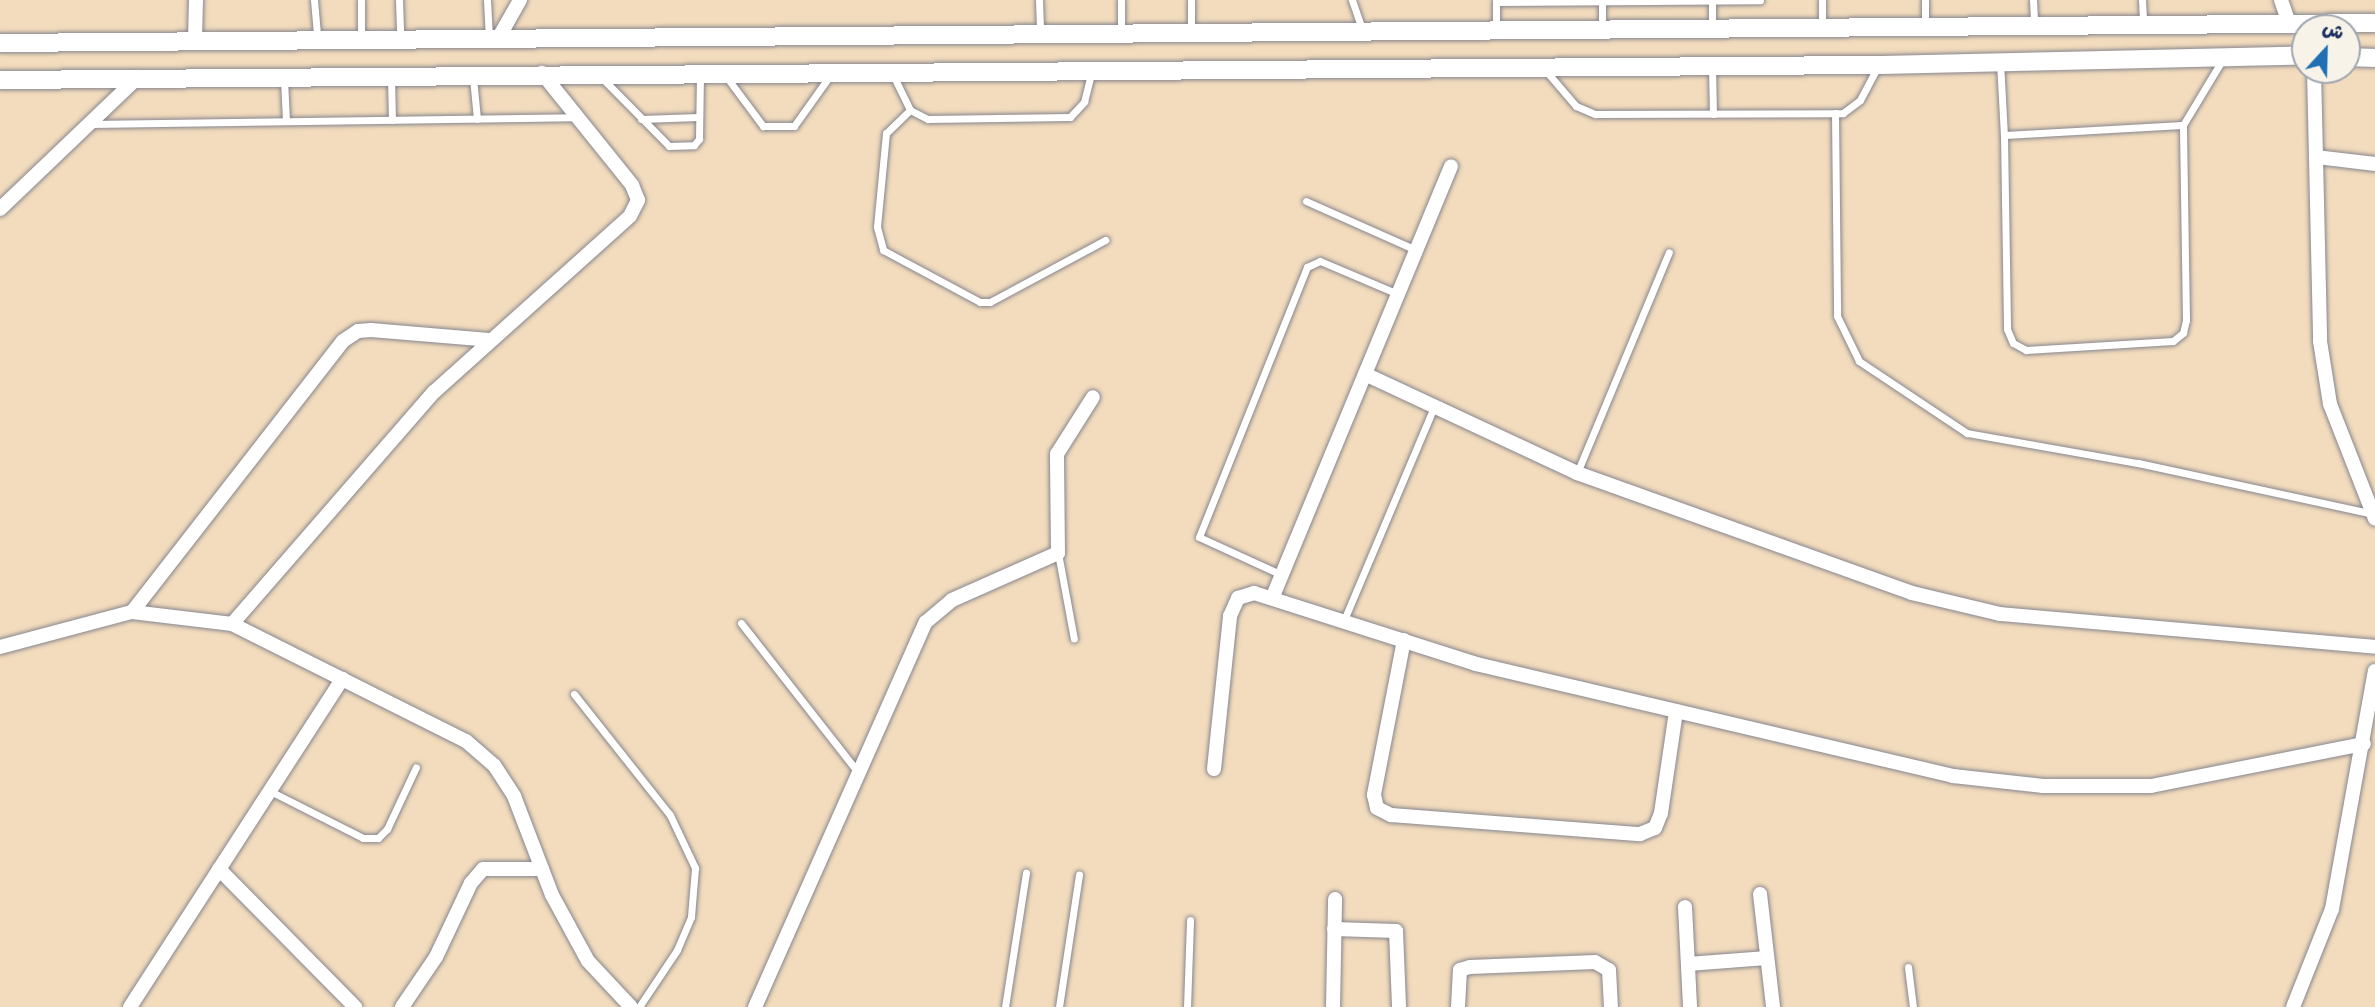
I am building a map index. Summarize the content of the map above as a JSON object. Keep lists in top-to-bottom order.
{
  "north": "top"
}
